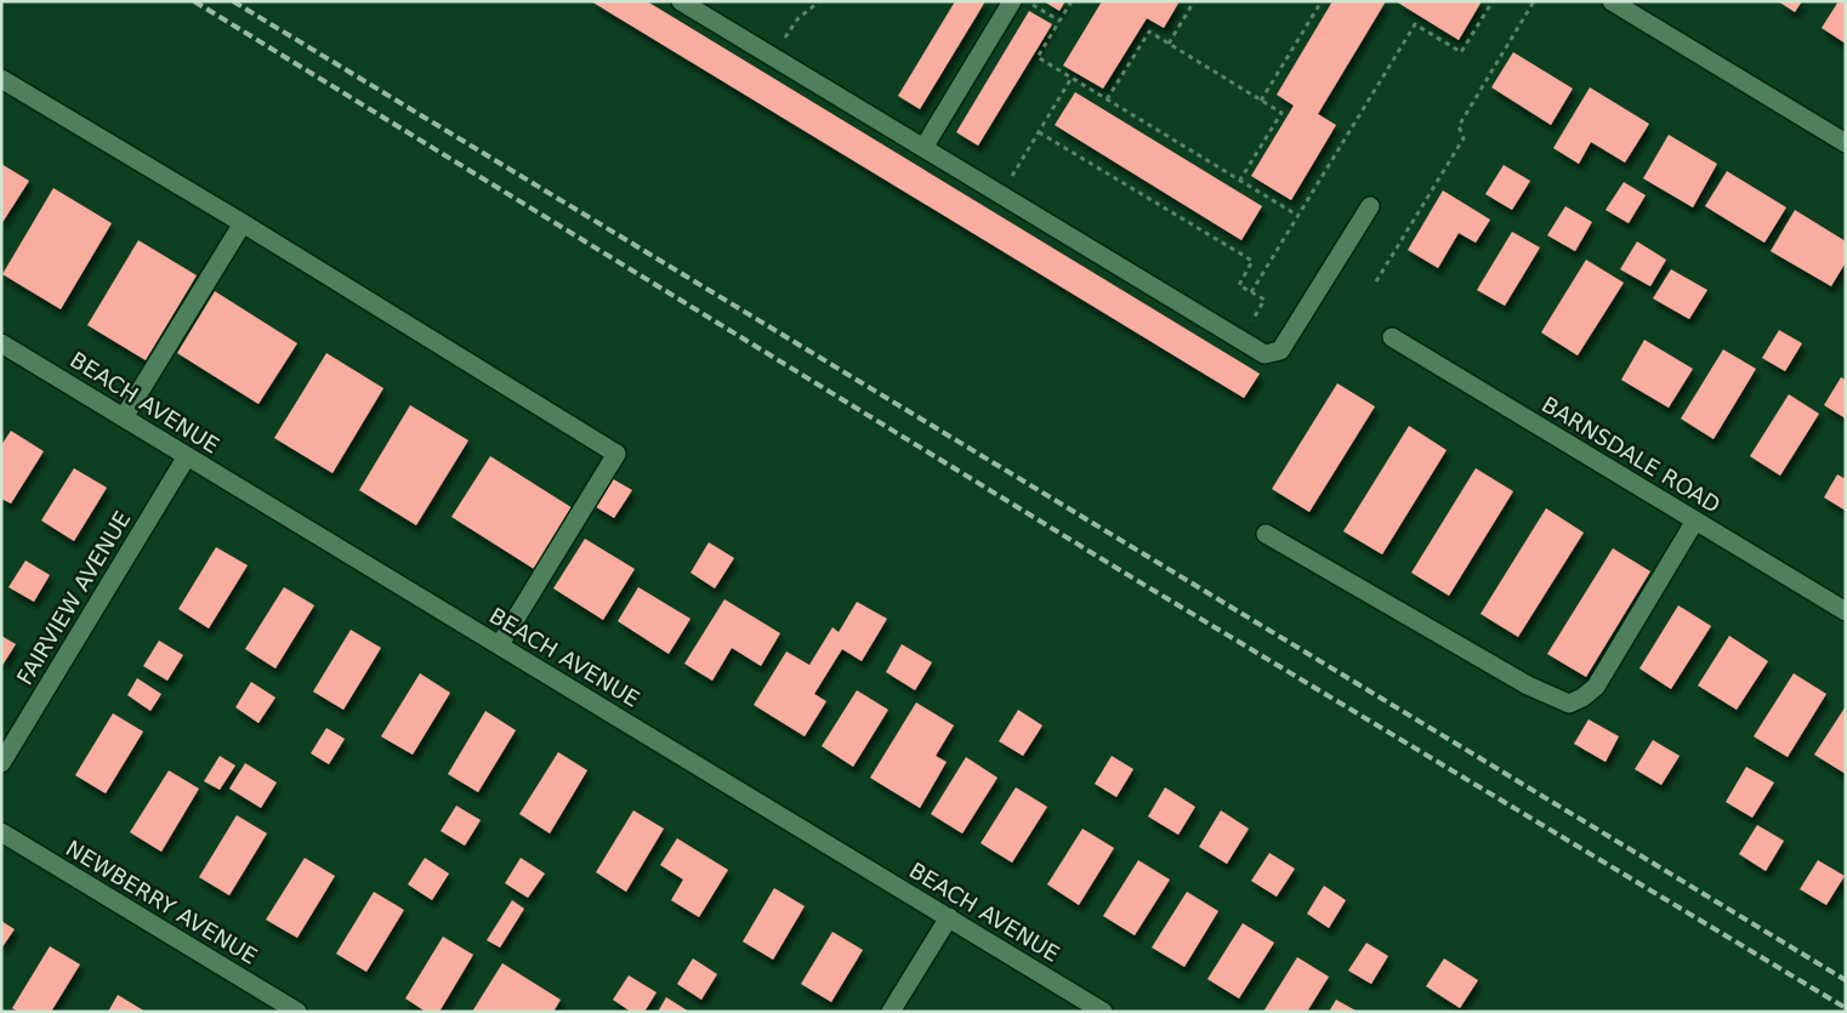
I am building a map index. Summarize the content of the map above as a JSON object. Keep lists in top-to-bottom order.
{
  "streets": {
    "street": [
      "BEACH AVENUE",
      "BARNSDALE ROAD",
      "FAIRVIEW AVENUE",
      "NEWBERRY AVENUE"
    ]
  },
  "crossings": [
    ["BEACH AVENUE", "FAIRVIEW AVENUE"]
  ]
}
